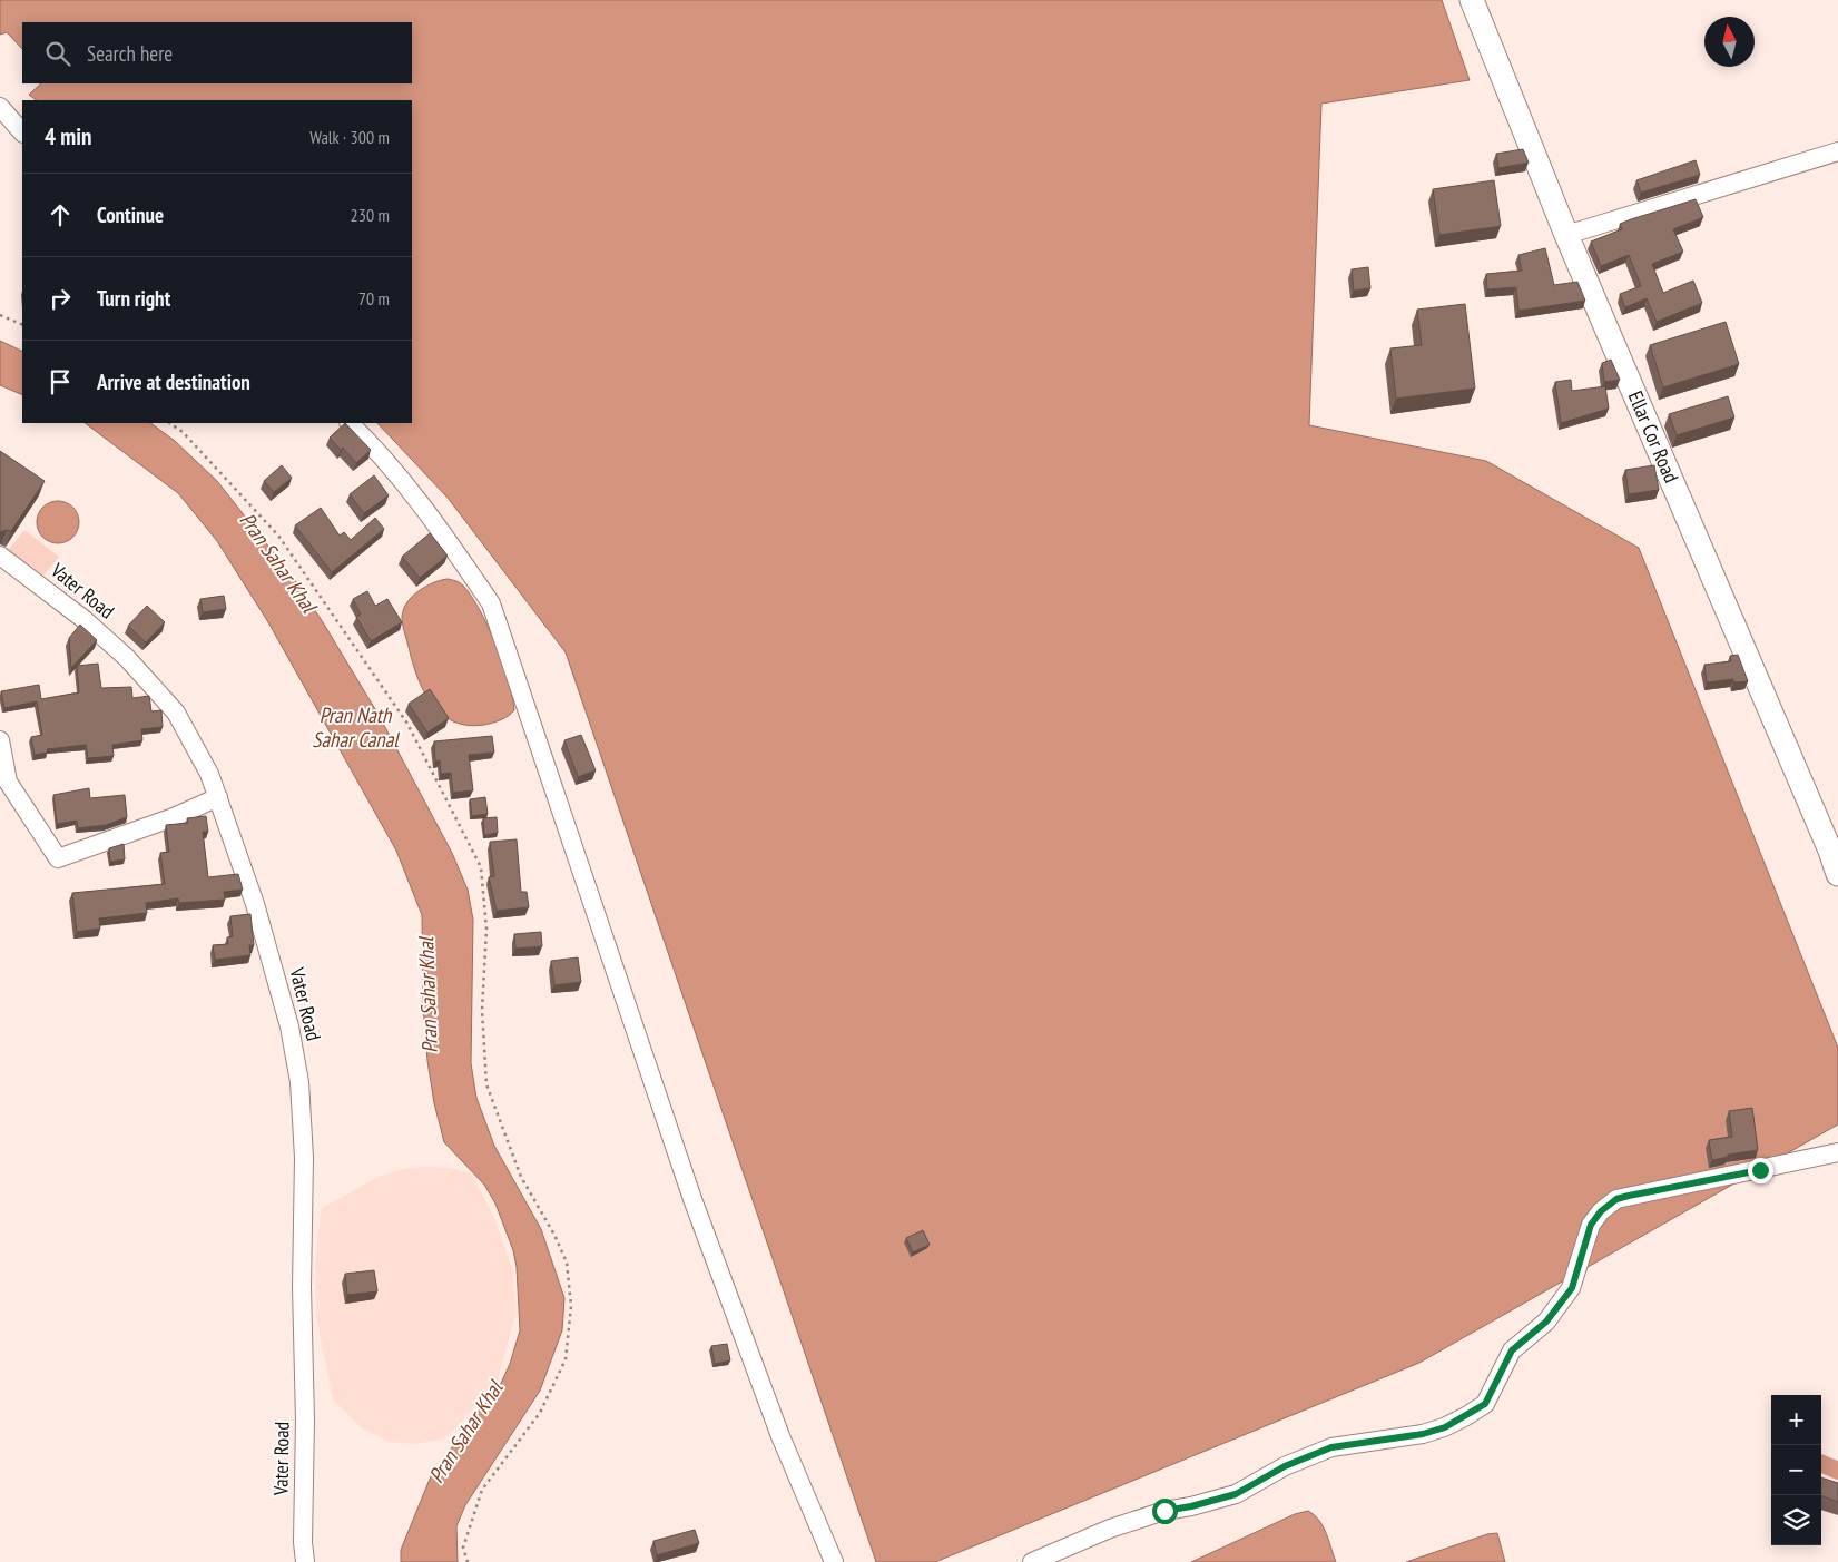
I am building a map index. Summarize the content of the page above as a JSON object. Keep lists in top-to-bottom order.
{
  "streets": {
    "main road": ["Ellar Cor Road"],
    "street": ["Vater Road"]
  },
  "water": ["Pran Sahar Khal", "Pran Nath Sahar Canal"],
  "north": "top",
  "page": {
    "search": "Search here",
    "heading": ["4 min", "Walk · 300 m"],
    "list": [
      ["Continue", "230 m"],
      ["Turn right", "70 m"],
      "Arrive at destination"
    ],
    "map_buttons": ["+", "−"]
  }
}
